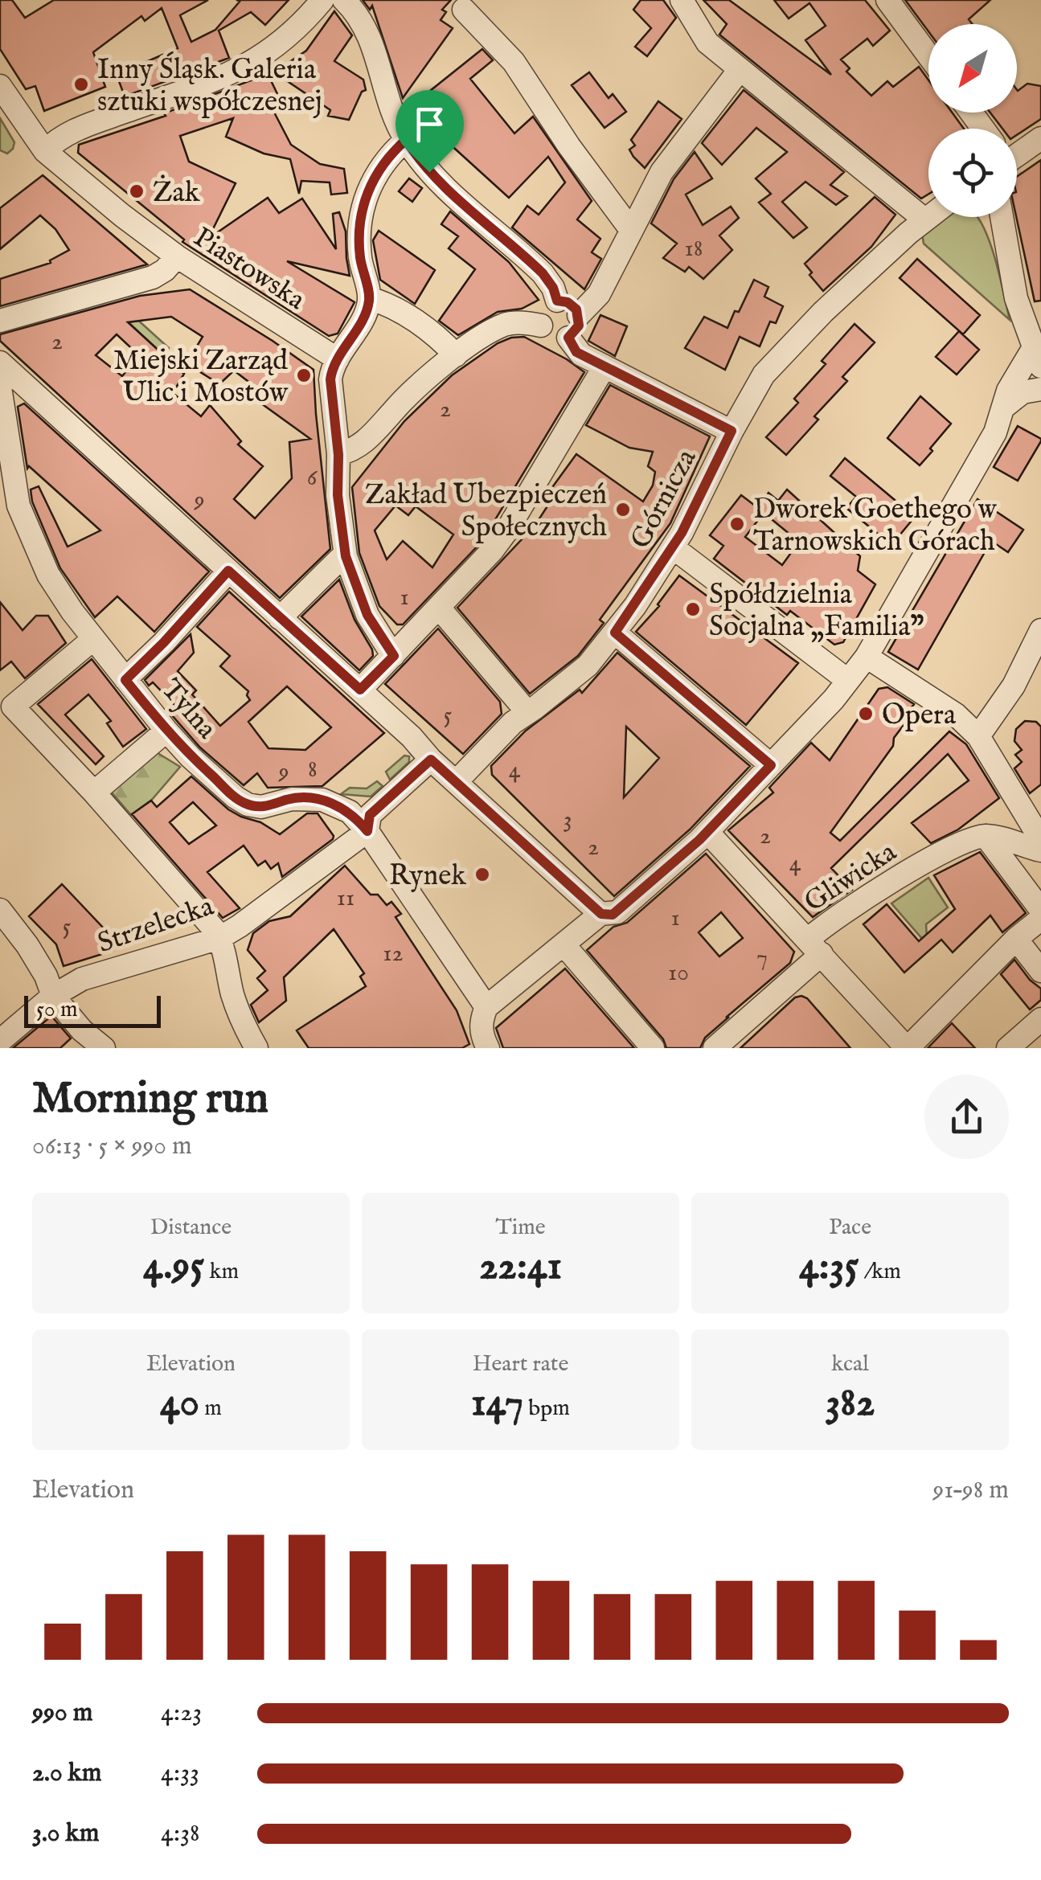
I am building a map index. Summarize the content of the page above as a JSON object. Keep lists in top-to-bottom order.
{
  "streets": {
    "street": [
      "Piastowska",
      "Górnicza",
      "Tylna",
      "Gliwicka",
      "Strzelecka"
    ]
  },
  "crossings": [
    ["Tylna", "Strzelecka"]
  ],
  "places": [
    "Inny Śląsk. Galeria sztuki współczesnej",
    "Żak",
    "Miejski Zarząd Ulic i Mostów",
    "Zakład Ubezpieczeń Społecznych",
    "Dworek Goethego w Tarnowskich Górach",
    "Spółdzielnia Socjalna „Familia”",
    "Opera",
    "Rynek"
  ],
  "house_numbers": [
    "18",
    "2",
    "2",
    "6",
    "9",
    "1",
    "5",
    "8",
    "4",
    "9",
    "3",
    "2",
    "2",
    "4",
    "11",
    "1",
    "5",
    "12",
    "7",
    "10"
  ],
  "scale_bar": "50 m",
  "north": "bottom left",
  "page": {
    "scale": "50 m",
    "heading": ["Morning run", "06:13 · 5 × 990 m"],
    "stats": [
      ["Distance", "4.95 km"],
      ["Time", "22:41"],
      ["Pace", "4:35 /km"],
      ["Elevation", "40 m"],
      ["Heart rate", "147 bpm"],
      ["kcal", "382"]
    ],
    "chart": ["Elevation", "91–98 m"],
    "list": [
      {
        "name": "990 m",
        "note": "4:23"
      },
      {
        "name": "2.0 km",
        "note": "4:33"
      },
      {
        "name": "3.0 km",
        "note": "4:38"
      }
    ]
  }
}
